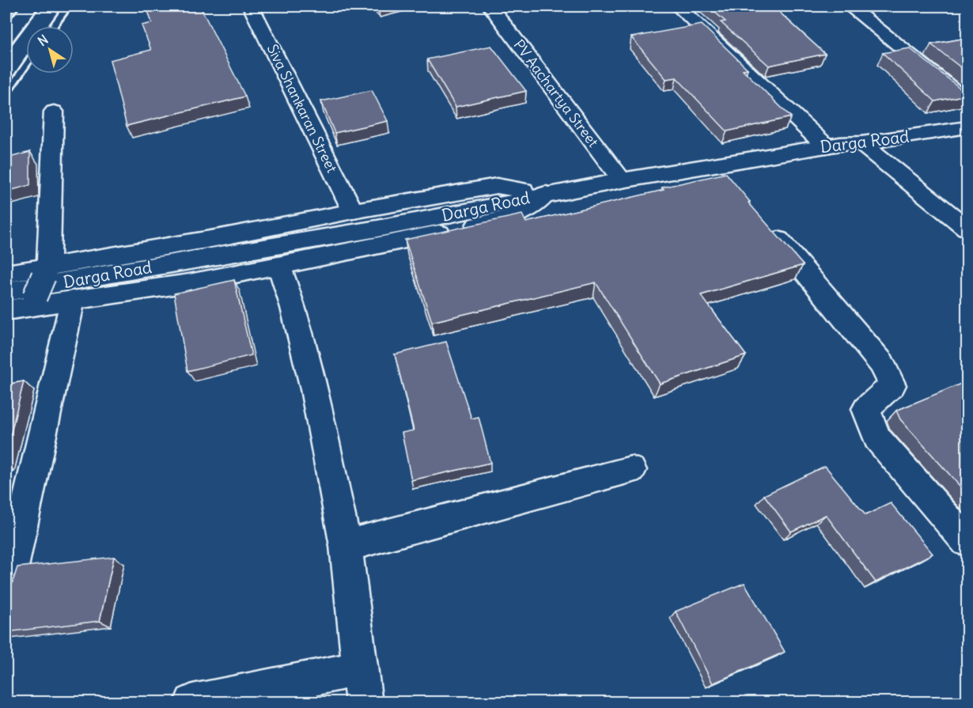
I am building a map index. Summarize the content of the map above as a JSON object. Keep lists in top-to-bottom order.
{
  "streets": {
    "street": ["PV Aachartya Street", "Siva Shankaran Street", "Darga Road"]
  },
  "crossings": [
    ["PV Aachartya Street", "Darga Road"]
  ],
  "north": "top left"
}
